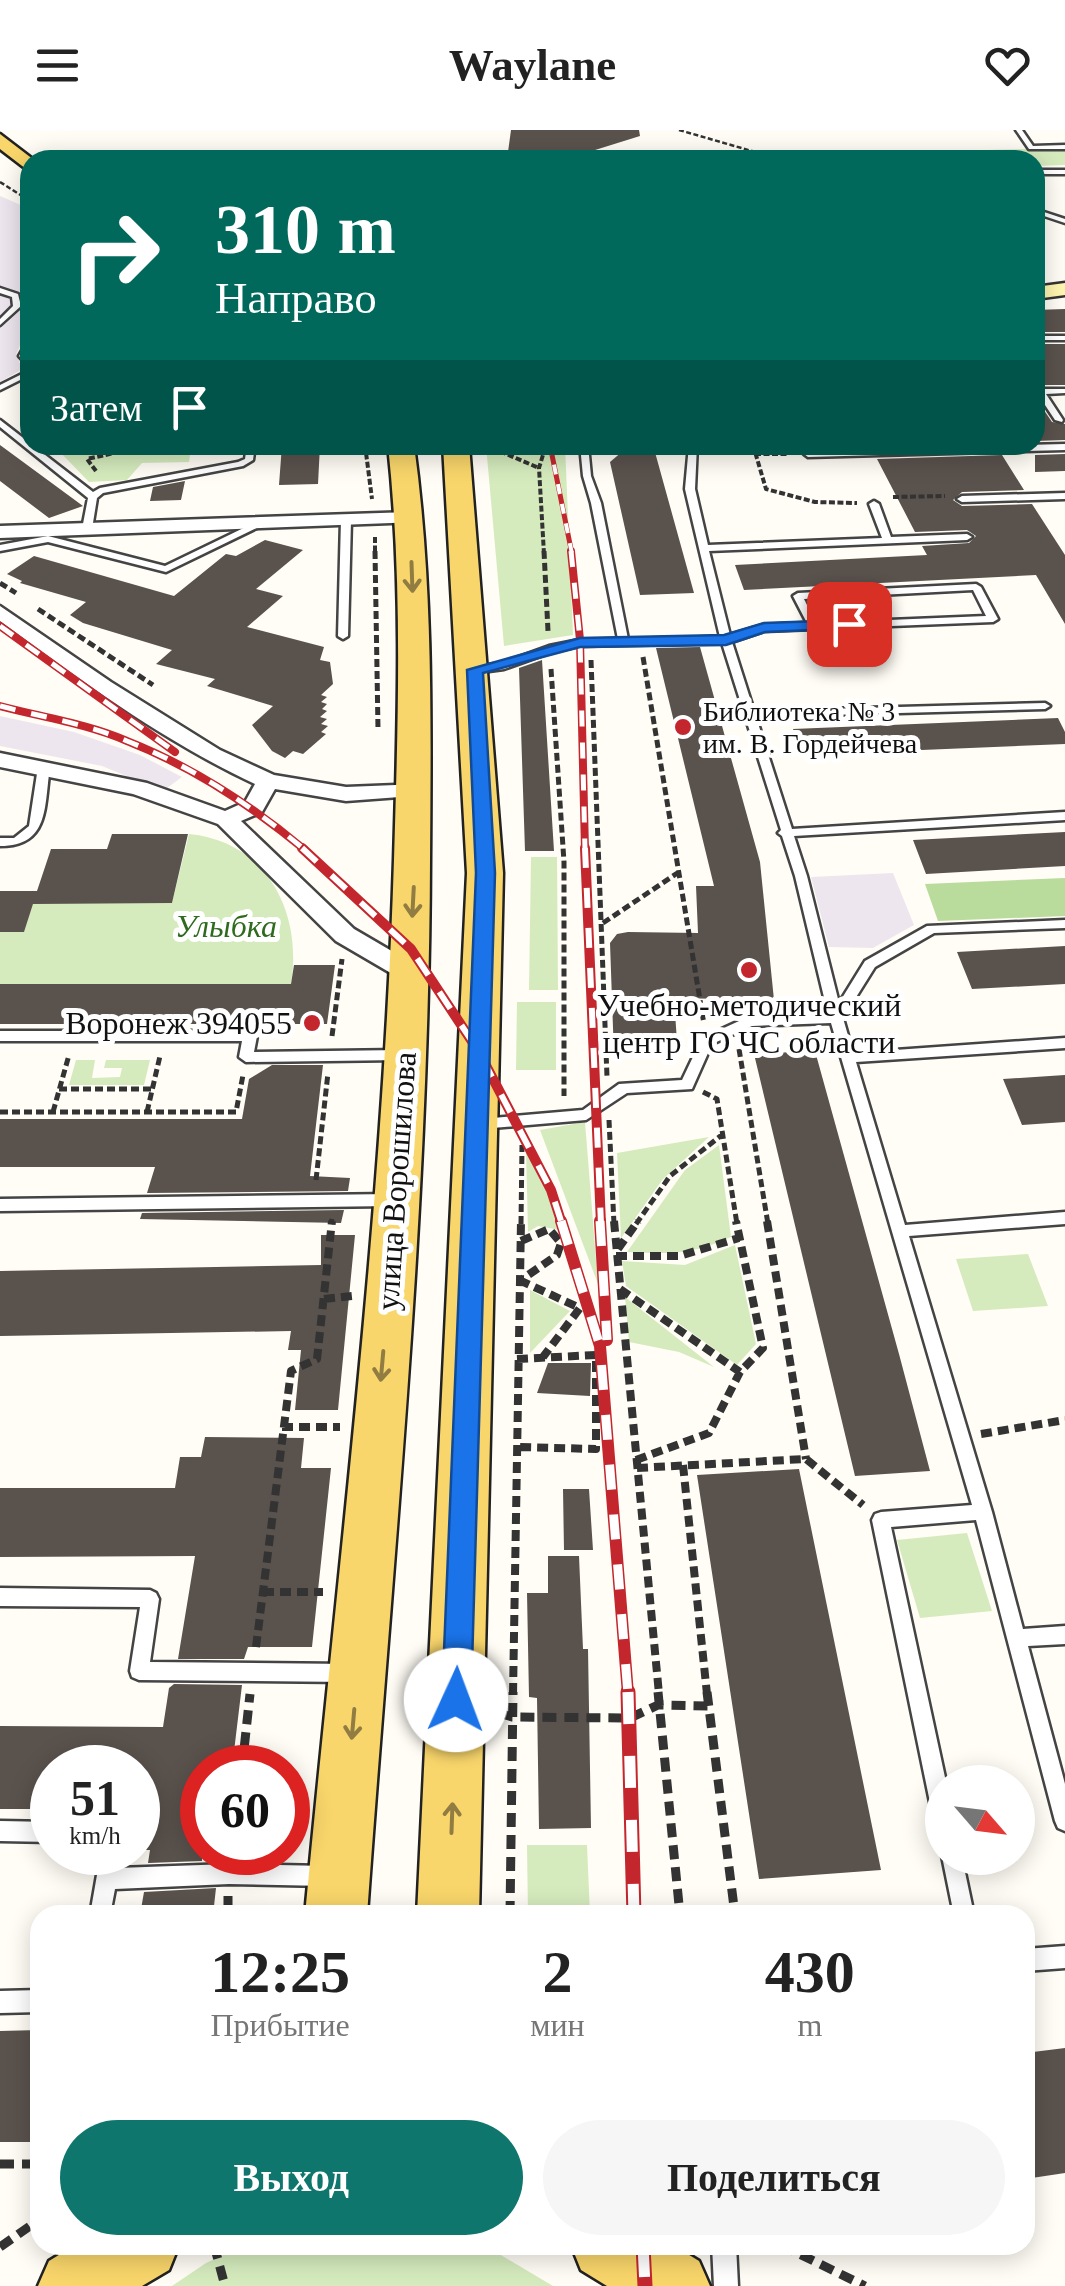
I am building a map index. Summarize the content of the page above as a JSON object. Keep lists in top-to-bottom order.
{
  "streets": {
    "main road": ["улица Ворошилова"]
  },
  "parks": ["Улыбка"],
  "places": ["Библиотека № 3 им. В. Гордейчева", "Учебно-методический центр ГО ЧС области", "Воронеж 394055"],
  "north": "bottom right",
  "page": {
    "header": "Waylane",
    "turn": ["310 m", "Направо"],
    "then": "Затем",
    "speed": "51 km/h",
    "limit": "60",
    "eta": [
      "12:25",
      "Прибытие",
      "2",
      "мин",
      "430",
      "m"
    ],
    "buttons": ["Выход", "Поделиться"]
  }
}
